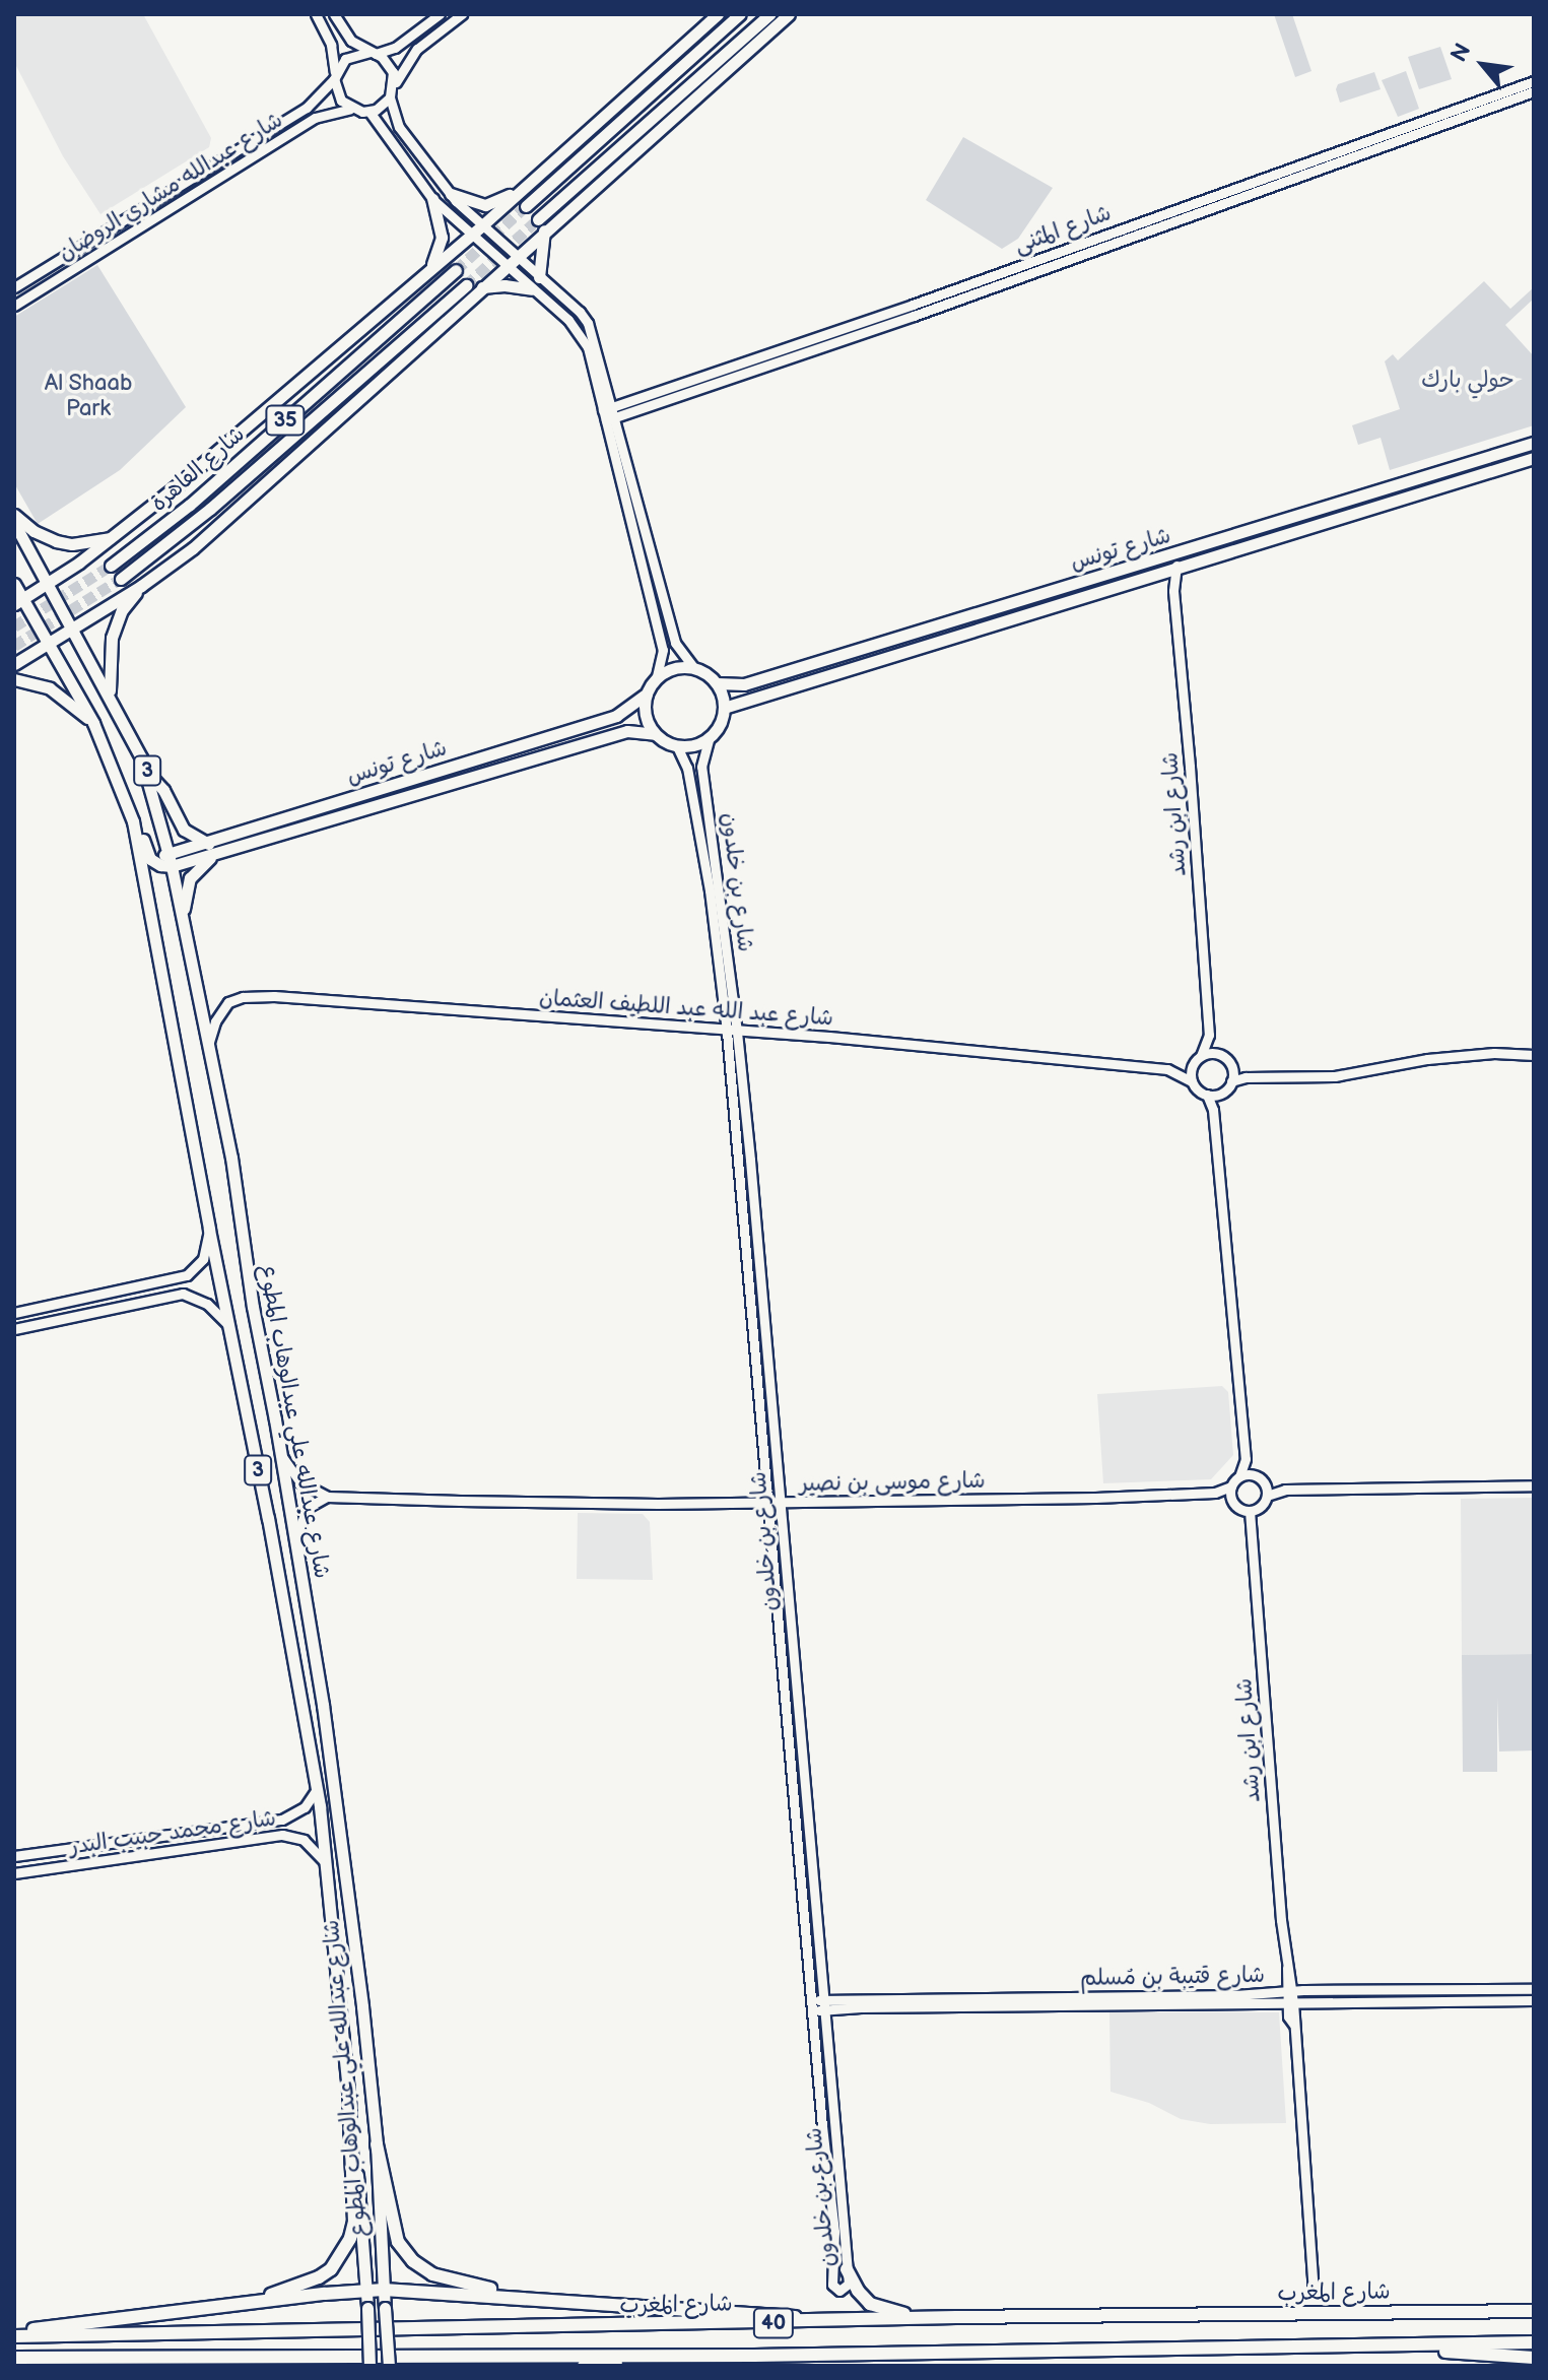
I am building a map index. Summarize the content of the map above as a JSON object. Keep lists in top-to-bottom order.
{
  "streets": {
    "highway": ["شارع المغرب", "40"],
    "main road": [
      "35",
      "شارع القاهرة",
      "شارع تونس",
      "3",
      "شارع عبدالله علي عبدالوهاب المطوع"
    ],
    "street": [
      "شارع عبدالله مشاري الروضان",
      "شارع المثنى",
      "شارع ابن رشد",
      "شارع بن خلدون",
      "شارع عبد الله عبد اللطيف العثمان",
      "شارع موسى بن نصير",
      "شارع محمد حبيب البدر",
      "شارع قتيبة بن مُسلم"
    ]
  },
  "crossings": [
    ["شارع تونس", "شارع ابن رشد"],
    ["شارع تونس", "شارع بن خلدون"],
    ["شارع تونس", "شارع عبدالله علي عبدالوهاب المطوع"],
    ["3", "شارع عبدالله علي عبدالوهاب المطوع"],
    ["شارع ابن رشد", "شارع عبد الله عبد اللطيف العثمان"],
    ["شارع ابن رشد", "شارع موسى بن نصير"],
    ["شارع ابن رشد", "شارع قتيبة بن مُسلم"],
    ["شارع بن خلدون", "شارع عبد الله عبد اللطيف العثمان"],
    ["شارع بن خلدون", "شارع موسى بن نصير"],
    ["شارع بن خلدون", "شارع قتيبة بن مُسلم"],
    ["شارع عبد الله عبد اللطيف العثمان", "شارع عبدالله علي عبدالوهاب المطوع"],
    ["شارع عبدالله علي عبدالوهاب المطوع", "شارع محمد حبيب البدر"]
  ],
  "parks": ["حولي بارك", "Al Shaab Park"],
  "north": "top left"
}
